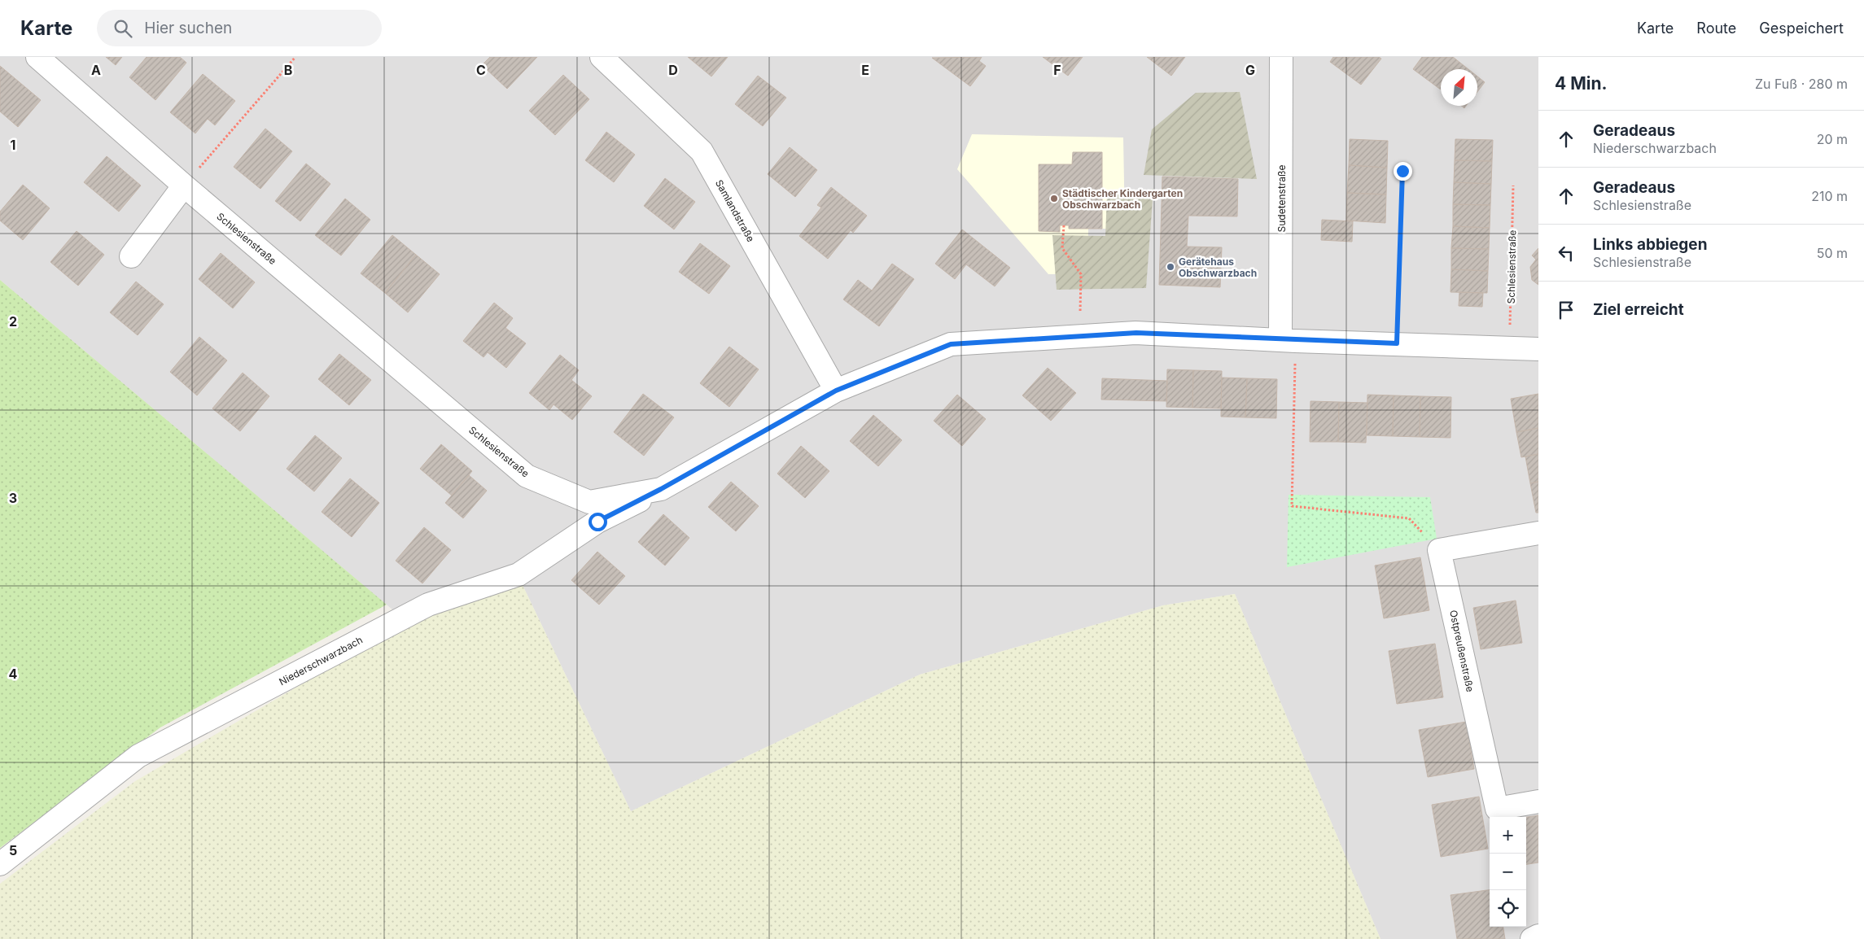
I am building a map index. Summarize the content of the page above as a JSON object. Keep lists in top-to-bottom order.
{
  "streets": {
    "street": [
      "Sudetenstraße",
      "Samlandstraße",
      "Schlesienstraße",
      "Ostpreußenstraße",
      "Niederschwarzbach"
    ]
  },
  "crossings": [
    ["Sudetenstraße", "Schlesienstraße"],
    ["Samlandstraße", "Schlesienstraße"],
    ["Schlesienstraße", "Niederschwarzbach"]
  ],
  "places": ["Städtischer Kindergarten Obschwarzbach", "Gerätehaus Obschwarzbach"],
  "north": "top right",
  "page": {
    "header": "Karte",
    "search": "Hier suchen",
    "nav": ["Karte", "Route", "Gespeichert"],
    "heading": ["4 Min.", "Zu Fuß · 280 m"],
    "list": [
      ["Geradeaus", "Niederschwarzbach", "20 m"],
      ["Geradeaus", "Schlesienstraße", "210 m"],
      ["Links abbiegen", "Schlesienstraße", "50 m"],
      "Ziel erreicht"
    ],
    "map_buttons": ["+", "−"]
  },
  "grid": {
    "columns": [
      "A",
      "B",
      "C",
      "D",
      "E",
      "F",
      "G"
    ],
    "rows": [
      "1",
      "2",
      "3",
      "4",
      "5"
    ]
  }
}
